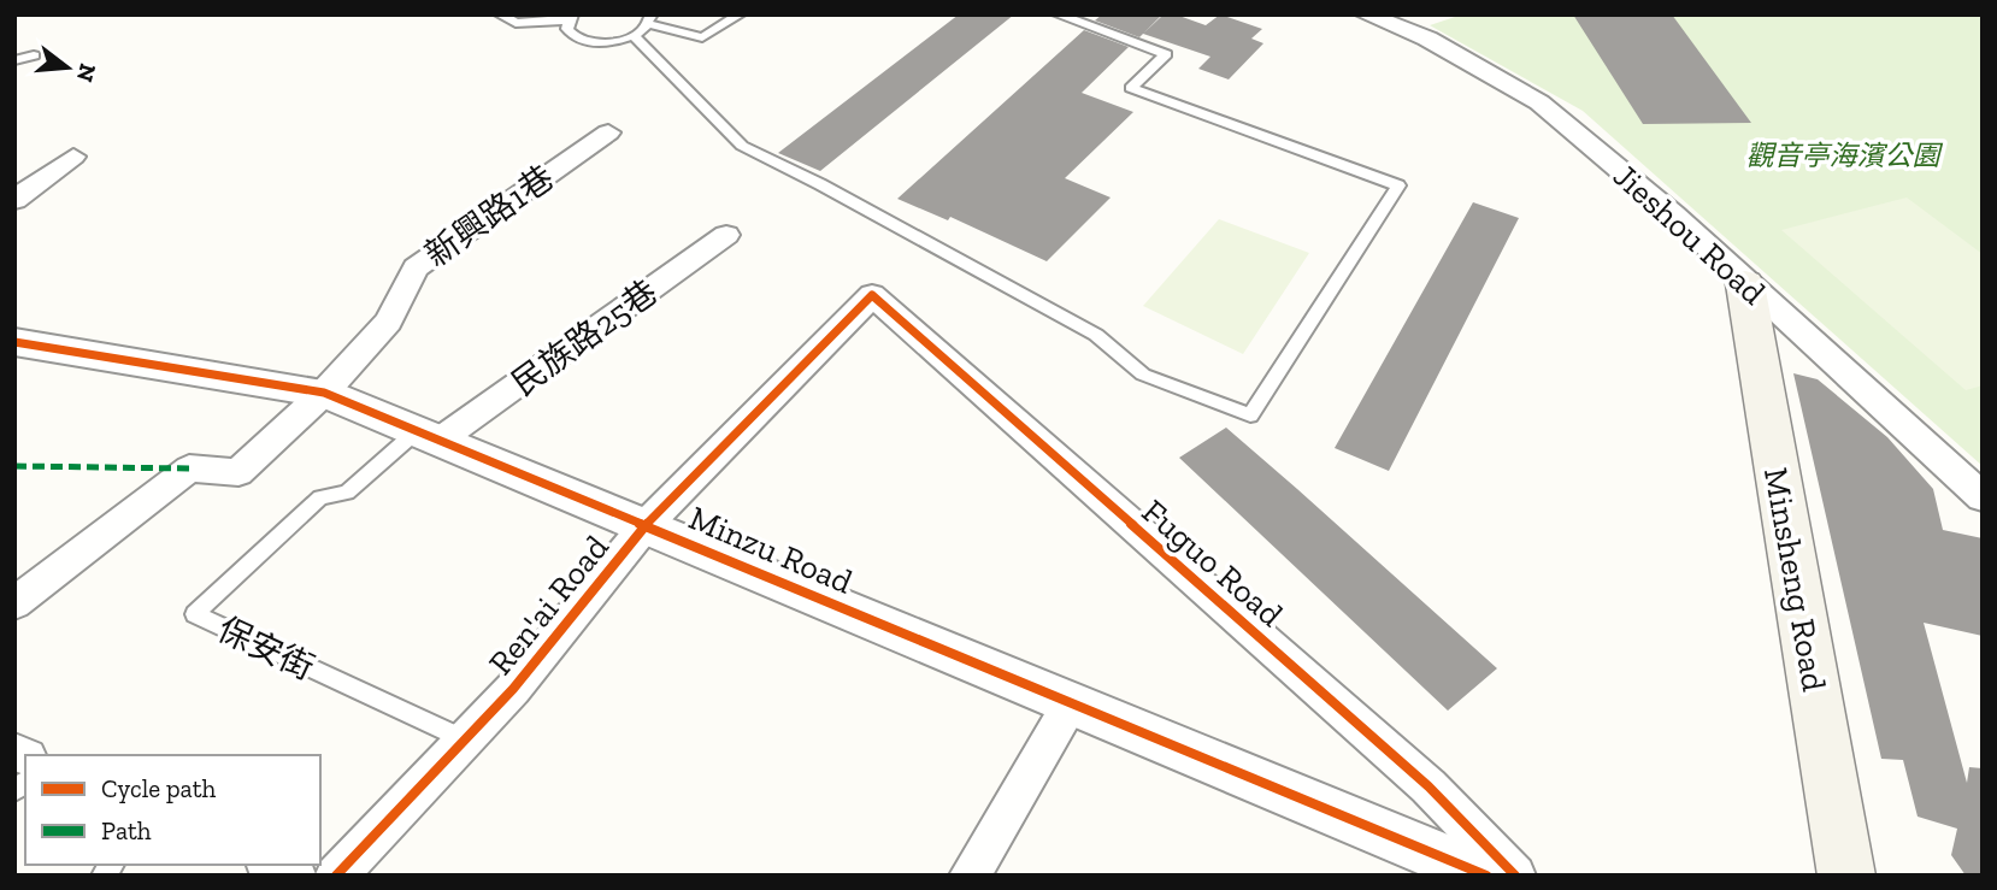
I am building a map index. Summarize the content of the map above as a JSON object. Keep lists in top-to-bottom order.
{
  "streets": {
    "main road": ["Minsheng Road"],
    "street": [
      "新興路1巷",
      "Jieshou Road",
      "民族路25巷",
      "Minzu Road",
      "Fuguo Road",
      "Ren'ai Road"
    ],
    "lane": ["保安街"]
  },
  "crossings": [
    ["新興路1巷", "Minzu Road"],
    ["Jieshou Road", "Minsheng Road"],
    ["民族路25巷", "Minzu Road"],
    ["民族路25巷", "保安街"],
    ["Minzu Road", "Ren'ai Road"],
    ["Minzu Road", "保安街"],
    ["Fuguo Road", "Ren'ai Road"],
    ["Ren'ai Road", "保安街"]
  ],
  "parks": ["觀音亭海濱公園"],
  "legend": ["Cycle path", "Path"],
  "north": "right"
}
